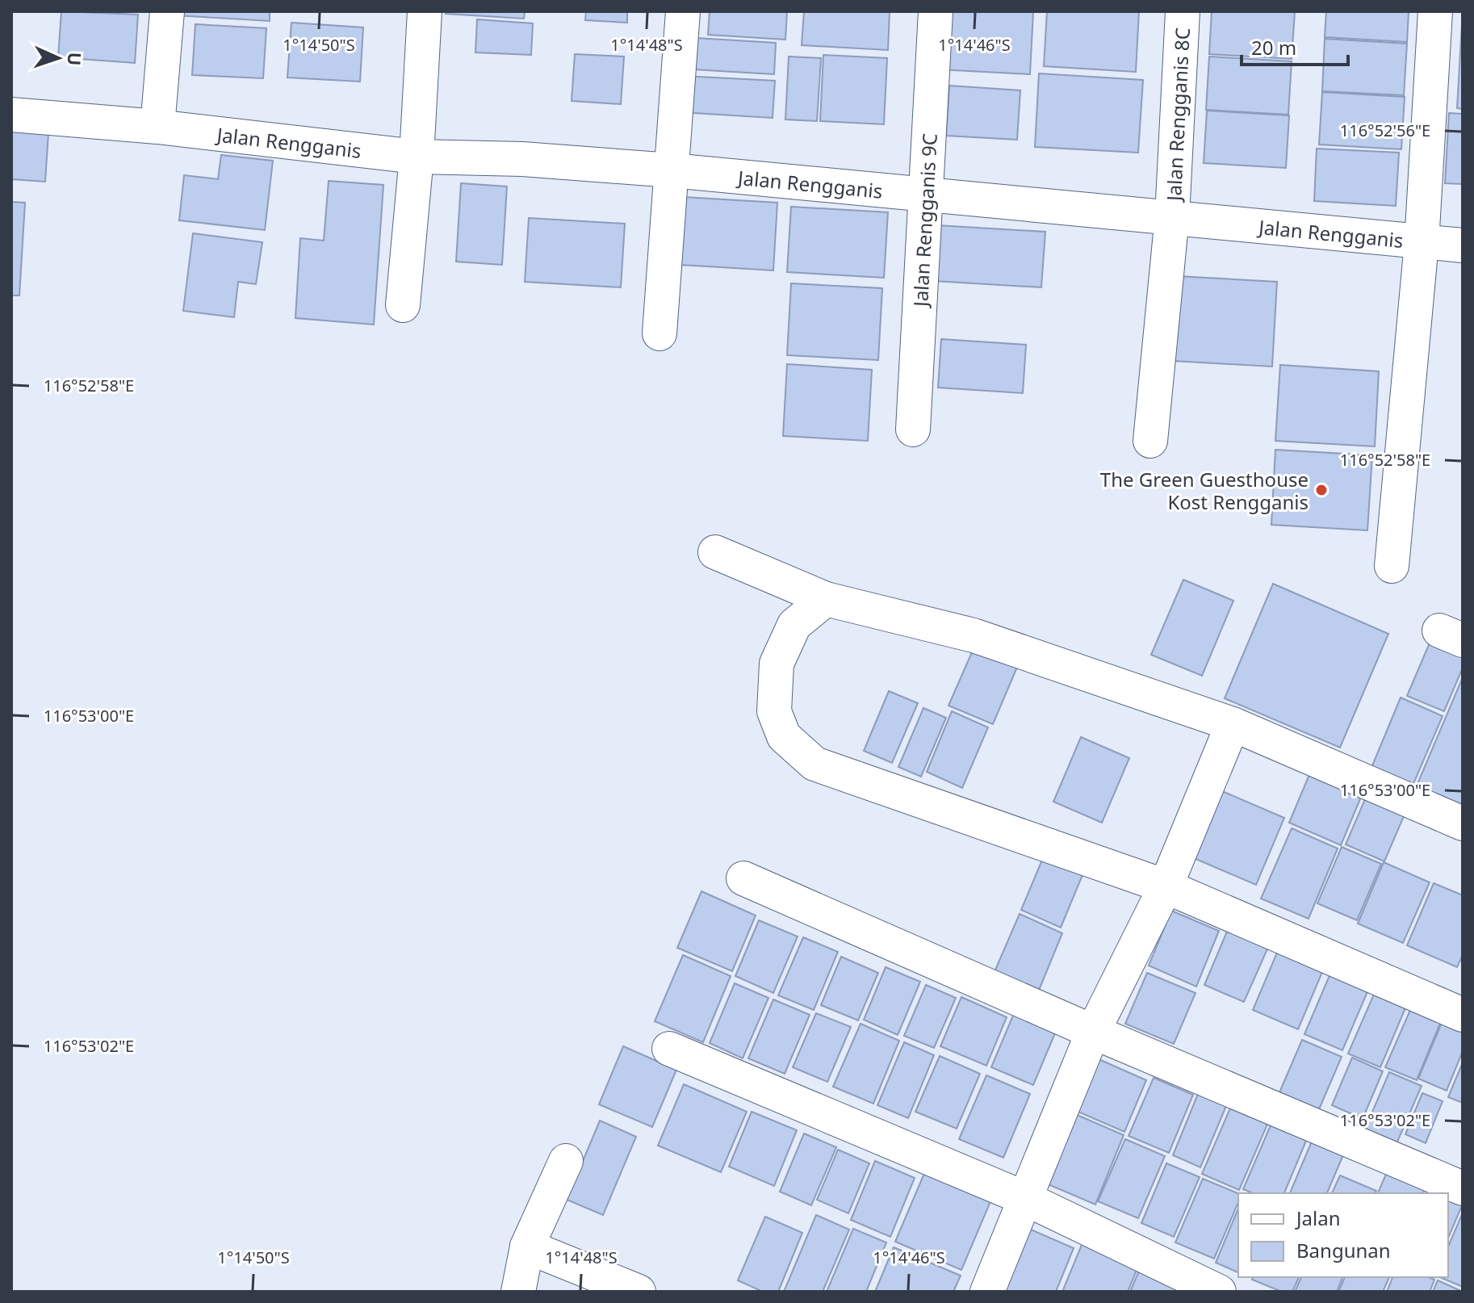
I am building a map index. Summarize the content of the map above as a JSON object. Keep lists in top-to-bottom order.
{
  "streets": {
    "street": ["Jalan Rengganis 8C", "Jalan Rengganis", "Jalan Rengganis 9C"]
  },
  "crossings": [
    ["Jalan Rengganis 8C", "Jalan Rengganis"],
    ["Jalan Rengganis", "Jalan Rengganis 9C"]
  ],
  "places": ["The Green Guesthouse Kost Rengganis"],
  "legend": ["Jalan", "Bangunan"],
  "scale_bar": "20 m",
  "north": "right",
  "coordinates": [
    "1°14'50\"S",
    "1°14'48\"S",
    "1°14'46\"S",
    "116°52'56\"E",
    "116°52'58\"E",
    "116°53'00\"E",
    "116°53'02\"E"
  ]
}
